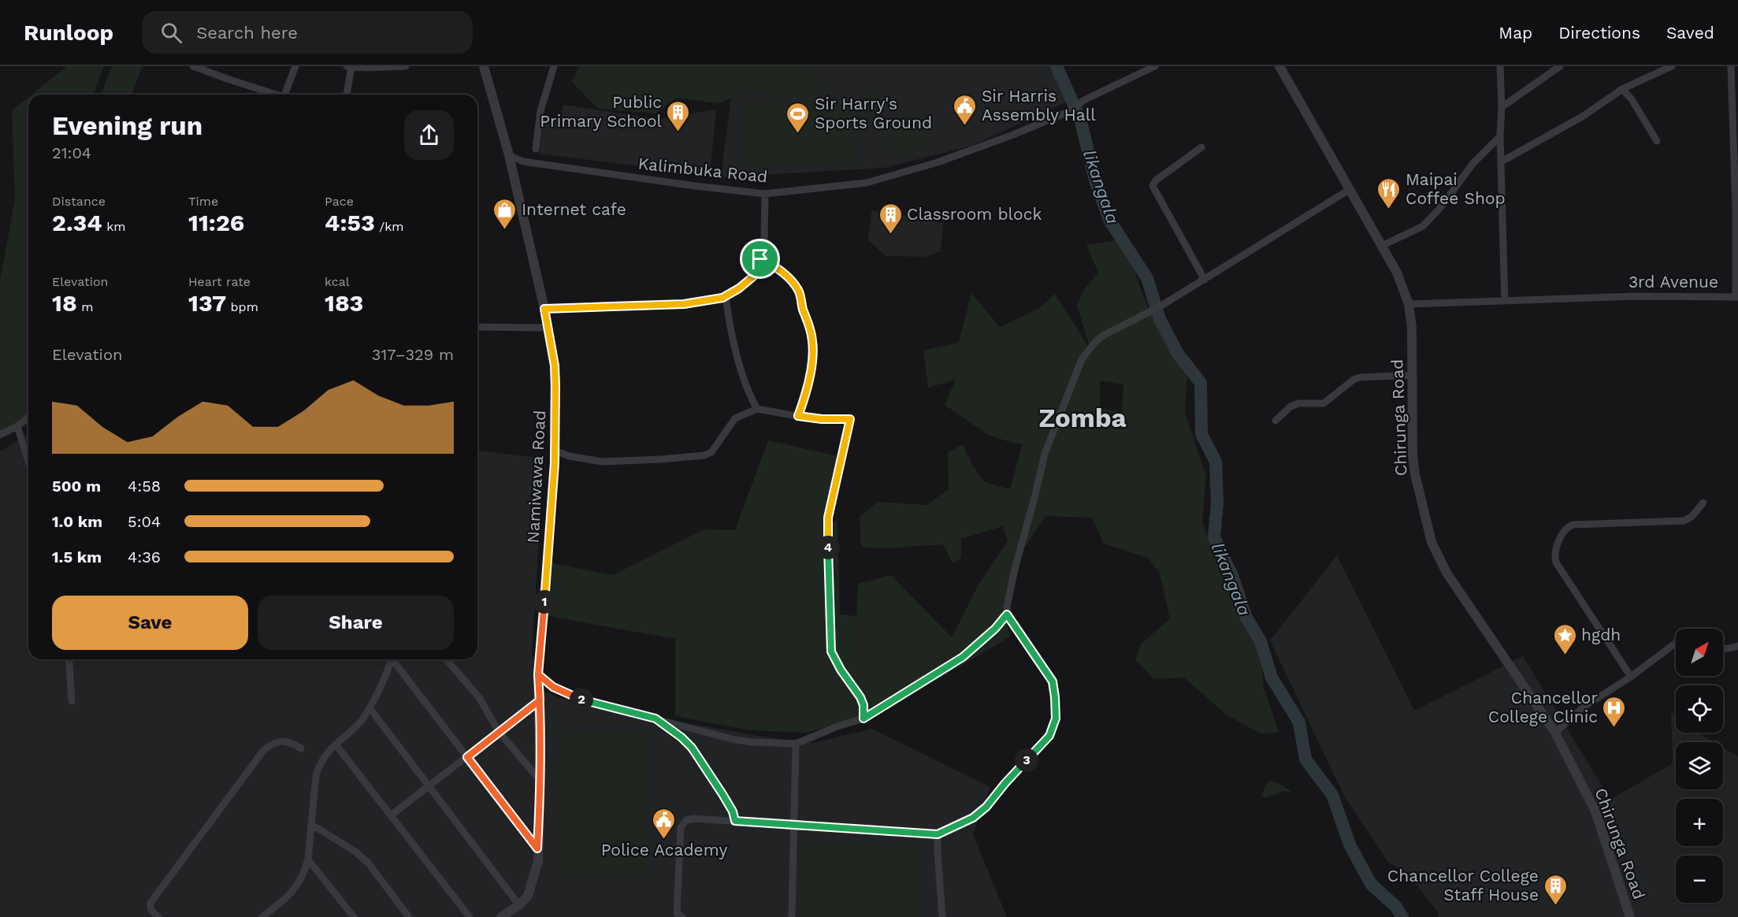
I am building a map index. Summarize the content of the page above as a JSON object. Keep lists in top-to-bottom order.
{
  "streets": {
    "street": [
      "Kalimbuka Road",
      "3rd Avenue",
      "Chirunga Road",
      "Namiwawa Road"
    ]
  },
  "crossings": [
    ["Kalimbuka Road", "Namiwawa Road"],
    ["3rd Avenue", "Chirunga Road"]
  ],
  "districts": ["Zomba"],
  "water": ["likangala"],
  "places": {
    "public building": ["Sir Harris Assembly Hall", "Police Academy"],
    "building": ["Public Primary School", "Classroom block", "Chancellor College Staff House"],
    "sports": ["Sir Harry's Sports Ground"],
    "restaurant": ["Maipai Coffee Shop"],
    "shop": ["Internet cafe"],
    "place": ["hgdh"],
    "hospital": ["Chancellor College Clinic"]
  },
  "north": "top right",
  "page": {
    "header": "Runloop",
    "search": "Search here",
    "nav": ["Map", "Directions", "Saved"],
    "heading": ["Evening run", "21:04"],
    "stats": [
      ["Distance", "2.34 km"],
      ["Time", "11:26"],
      ["Pace", "4:53 /km"],
      ["Elevation", "18 m"],
      ["Heart rate", "137 bpm"],
      ["kcal", "183"]
    ],
    "chart": ["Elevation", "317–329 m"],
    "list": [
      {
        "name": "500 m",
        "note": "4:58"
      },
      {
        "name": "1.0 km",
        "note": "5:04"
      },
      {
        "name": "1.5 km",
        "note": "4:36"
      }
    ],
    "pins": [
      "4",
      "1",
      "2",
      "3"
    ],
    "buttons": ["Save", "Share"],
    "map_buttons": ["+", "−"]
  }
}
